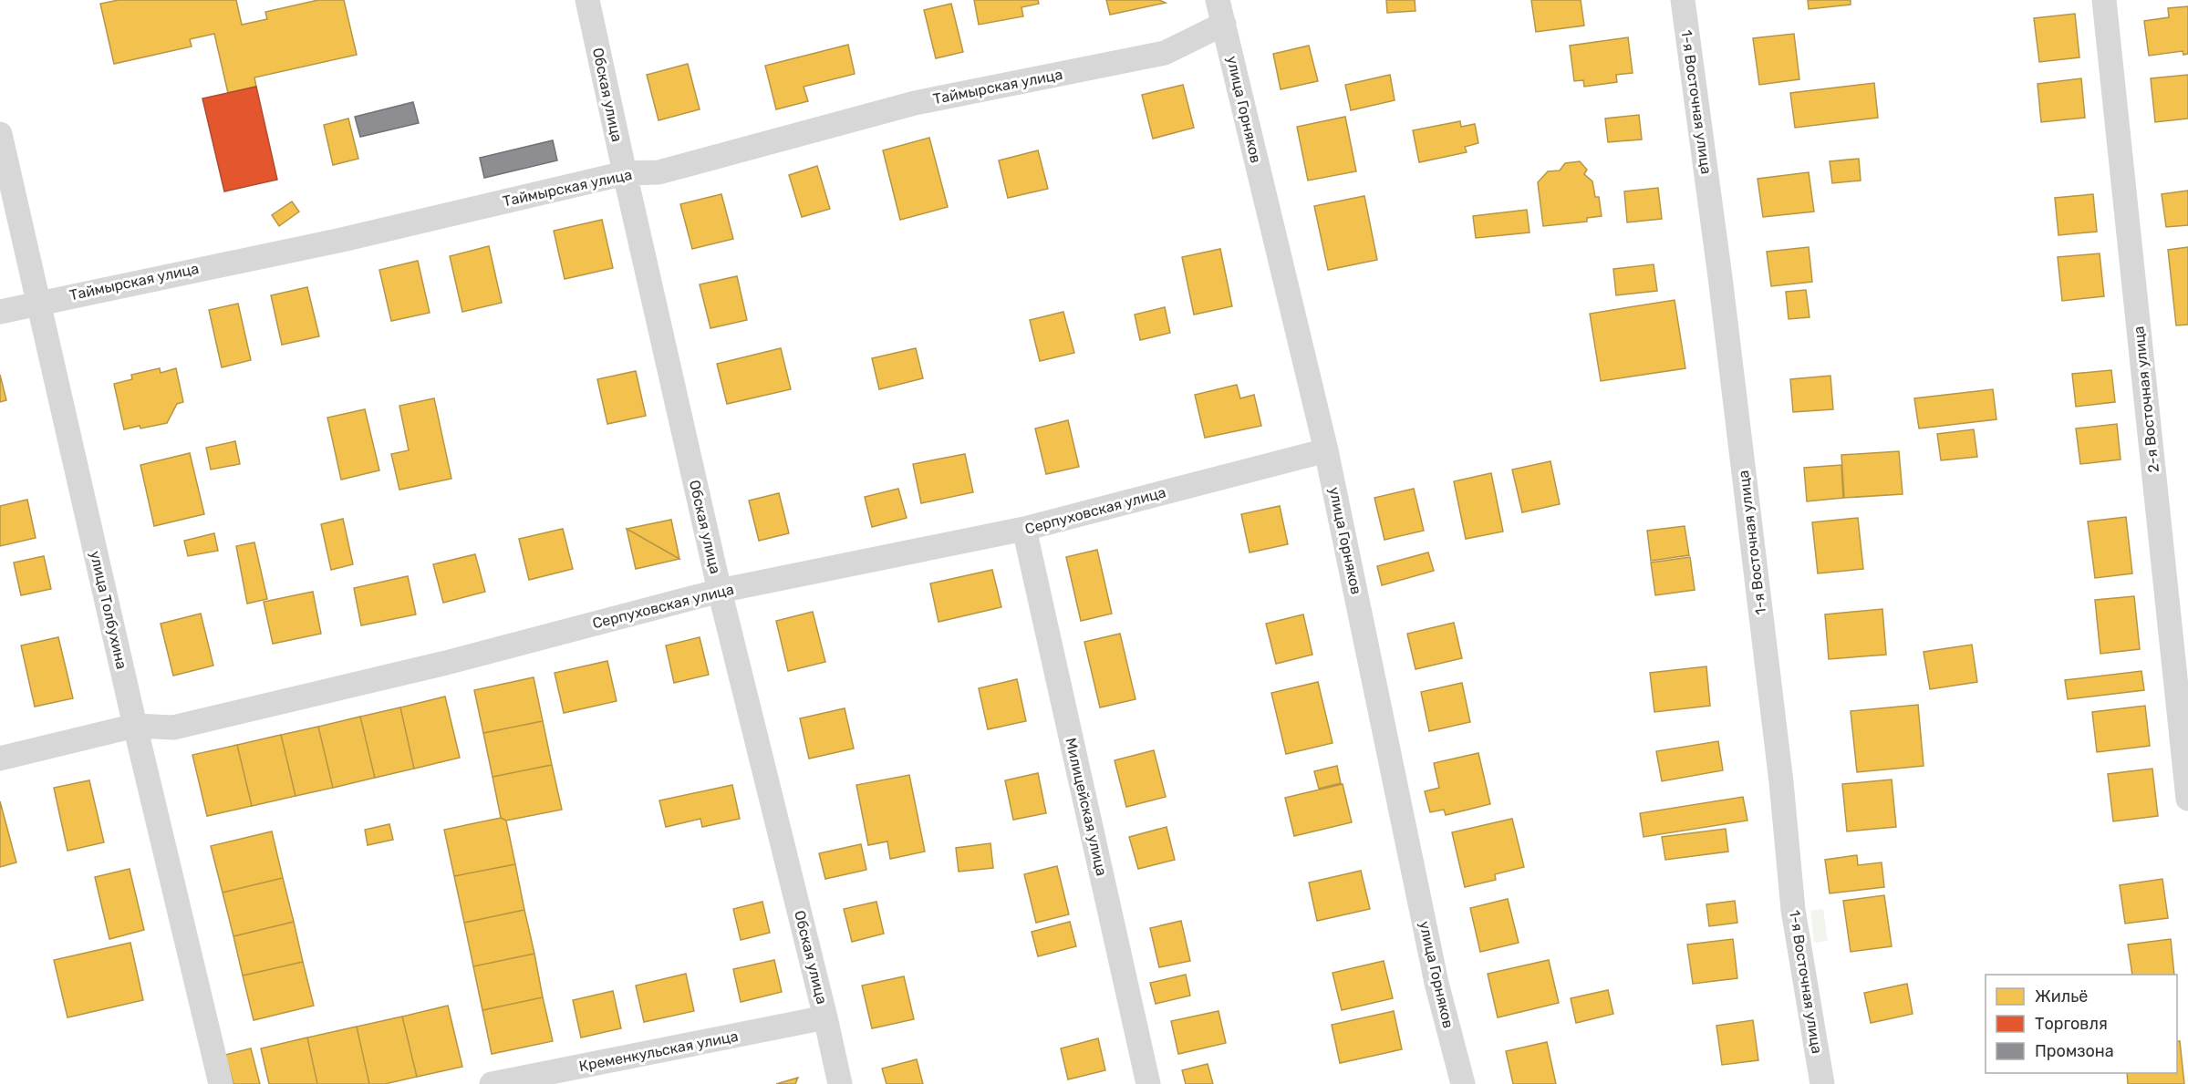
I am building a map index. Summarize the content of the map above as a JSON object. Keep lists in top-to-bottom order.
{
  "streets": {
    "street": [
      "Таймырская улица",
      "Обская улица",
      "1-я Восточная улица",
      "улица Горняков",
      "2-я Восточная улица",
      "Серпуховская улица",
      "улица Толбухина",
      "Милицейская улица",
      "Кременкульская улица"
    ]
  },
  "crossings": [
    ["Таймырская улица", "Обская улица"],
    ["Таймырская улица", "улица Горняков"],
    ["Таймырская улица", "улица Толбухина"],
    ["Обская улица", "Серпуховская улица"],
    ["Обская улица", "Кременкульская улица"],
    ["улица Горняков", "Серпуховская улица"],
    ["Серпуховская улица", "улица Толбухина"],
    ["Серпуховская улица", "Милицейская улица"]
  ],
  "legend": ["Жильё", "Торговля", "Промзона"]
}
